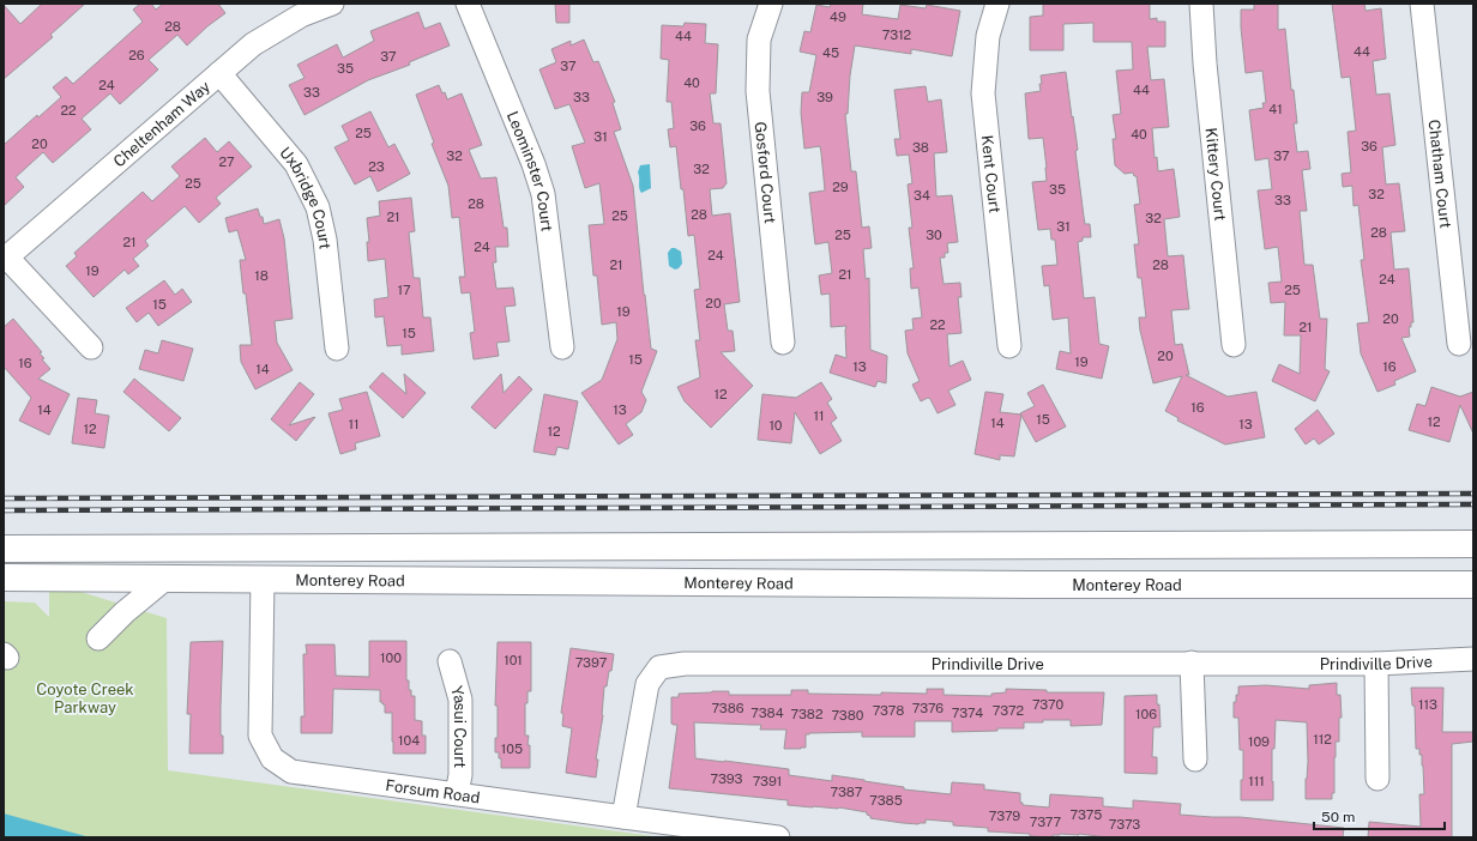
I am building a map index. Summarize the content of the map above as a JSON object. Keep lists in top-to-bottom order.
{
  "streets": {
    "main road": ["Monterey Road"],
    "street": [
      "Cheltenham Way",
      "Leominster Court",
      "Gosford Court",
      "Kent Court",
      "Chatham Court",
      "Kittery Court",
      "Uxbridge Court",
      "Prindiville Drive",
      "Yasui Court",
      "Forsum Road"
    ]
  },
  "crossings": [
    ["Cheltenham Way", "Uxbridge Court"],
    ["Monterey Road", "Forsum Road"],
    ["Prindiville Drive", "Forsum Road"],
    ["Yasui Court", "Forsum Road"]
  ],
  "parks": ["Coyote Creek Parkway"],
  "house_numbers": [
    "49",
    "28",
    "7312",
    "44",
    "44",
    "45",
    "26",
    "37",
    "37",
    "35",
    "40",
    "24",
    "44",
    "33",
    "33",
    "39",
    "41",
    "22",
    "36",
    "25",
    "40",
    "31",
    "20",
    "36",
    "38",
    "32",
    "37",
    "27",
    "23",
    "32",
    "25",
    "29",
    "35",
    "32",
    "34",
    "33",
    "28",
    "28",
    "25",
    "21",
    "32",
    "31",
    "28",
    "25",
    "30",
    "21",
    "24",
    "24",
    "21",
    "28",
    "19",
    "21",
    "18",
    "24",
    "17",
    "25",
    "20",
    "15",
    "19",
    "20",
    "22",
    "21",
    "15",
    "20",
    "15",
    "19",
    "16",
    "13",
    "16",
    "14",
    "12",
    "16",
    "14",
    "13",
    "11",
    "15",
    "12",
    "14",
    "11",
    "13",
    "10",
    "12",
    "12",
    "100",
    "101",
    "7397",
    "7370",
    "113",
    "7386",
    "7376",
    "7378",
    "7372",
    "7384",
    "7374",
    "7382",
    "106",
    "7380",
    "112",
    "104",
    "109",
    "105",
    "7393",
    "7391",
    "111",
    "7387",
    "7385",
    "7375",
    "7379",
    "7377",
    "7373"
  ],
  "scale_bar": "50 m"
}
